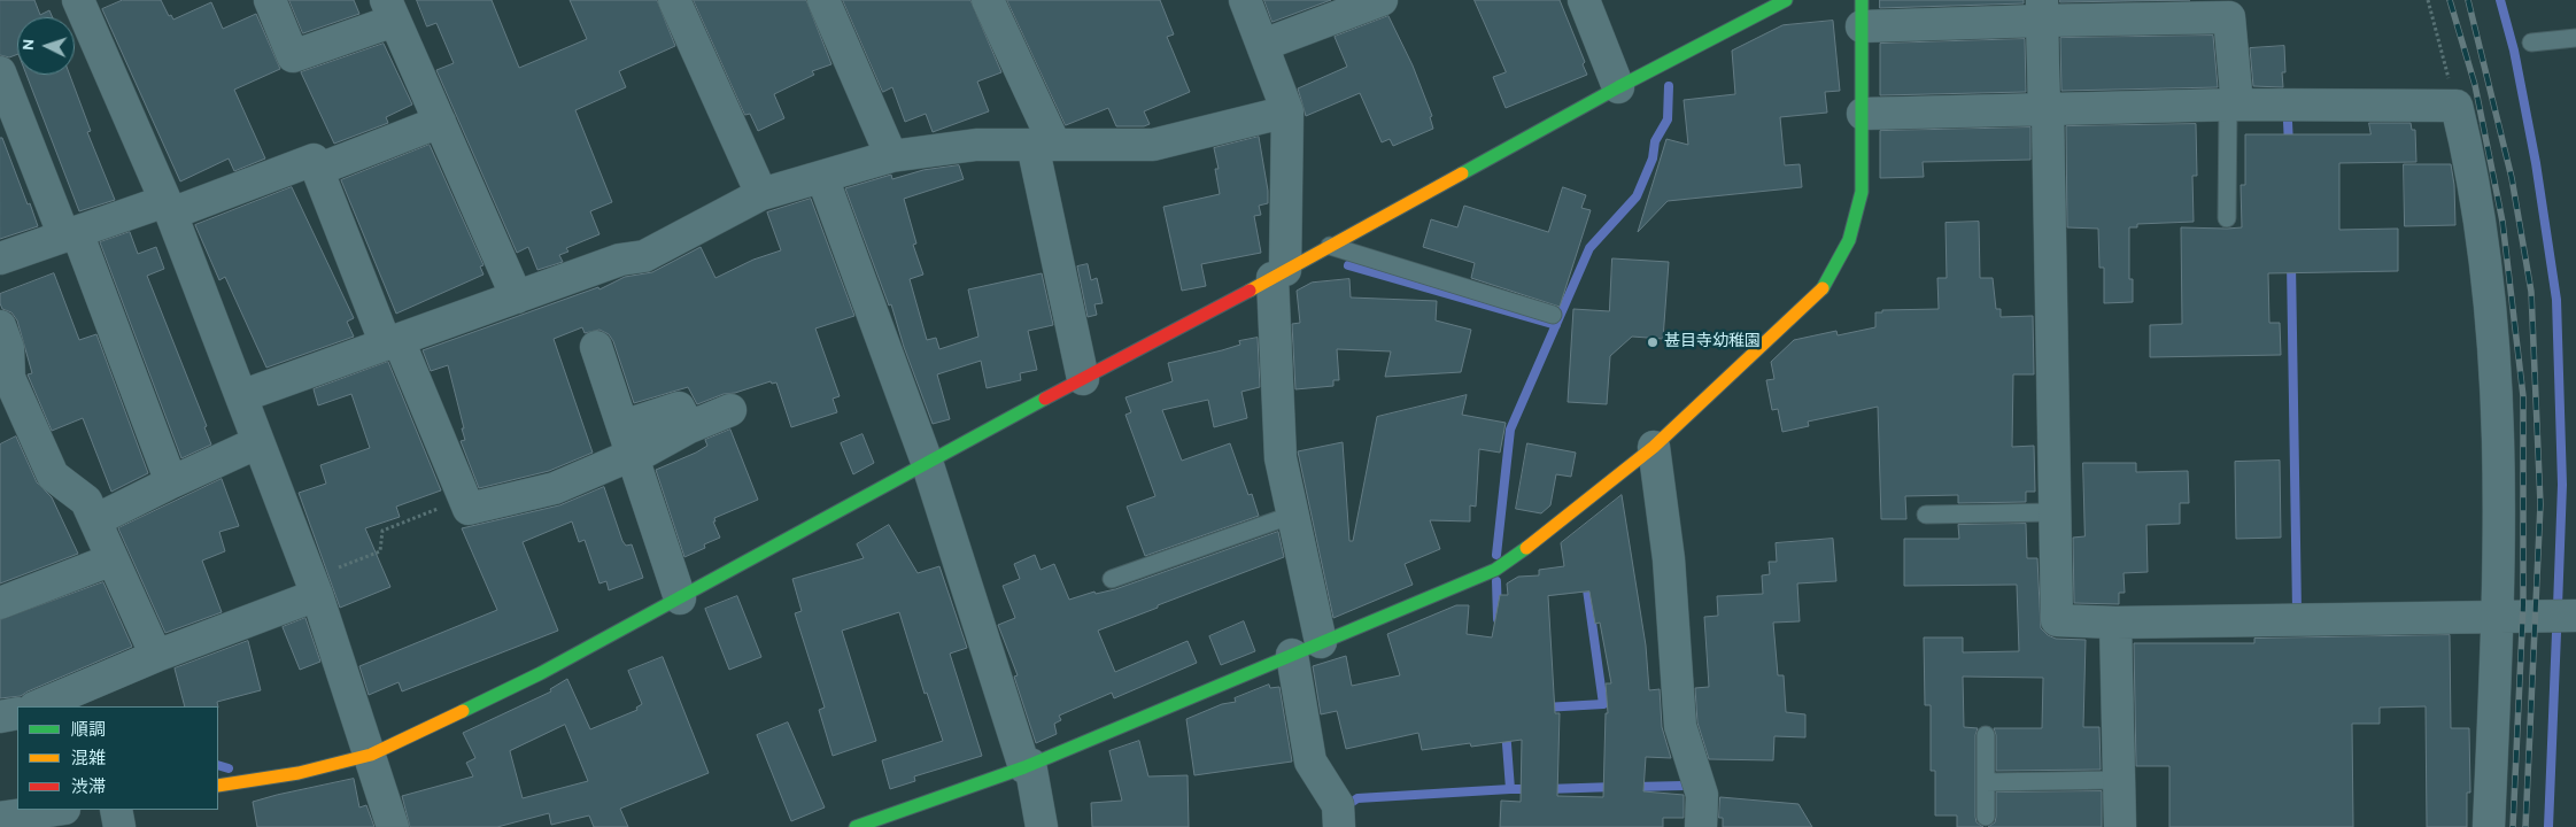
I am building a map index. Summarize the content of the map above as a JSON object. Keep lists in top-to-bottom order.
{
  "places": ["甚目寺幼稚園"],
  "legend": ["順調", "混雑", "渋滞"],
  "north": "left"
}
